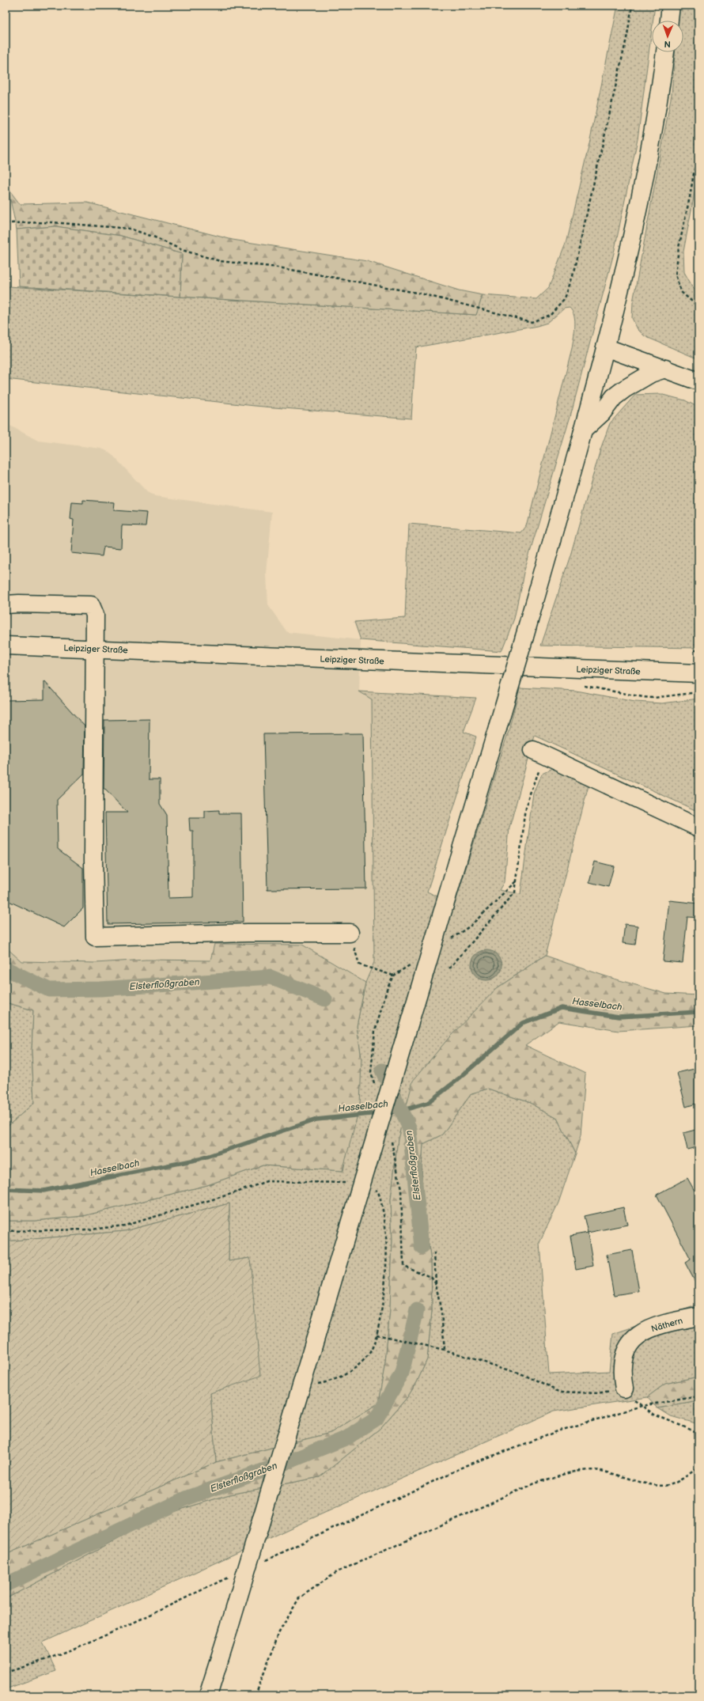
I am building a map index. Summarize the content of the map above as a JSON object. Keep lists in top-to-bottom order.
{
  "streets": {
    "main road": ["Leipziger Straße", "Näthern"]
  },
  "water": ["Elsterfloßgraben", "Hasselbach"],
  "north": "bottom"
}
